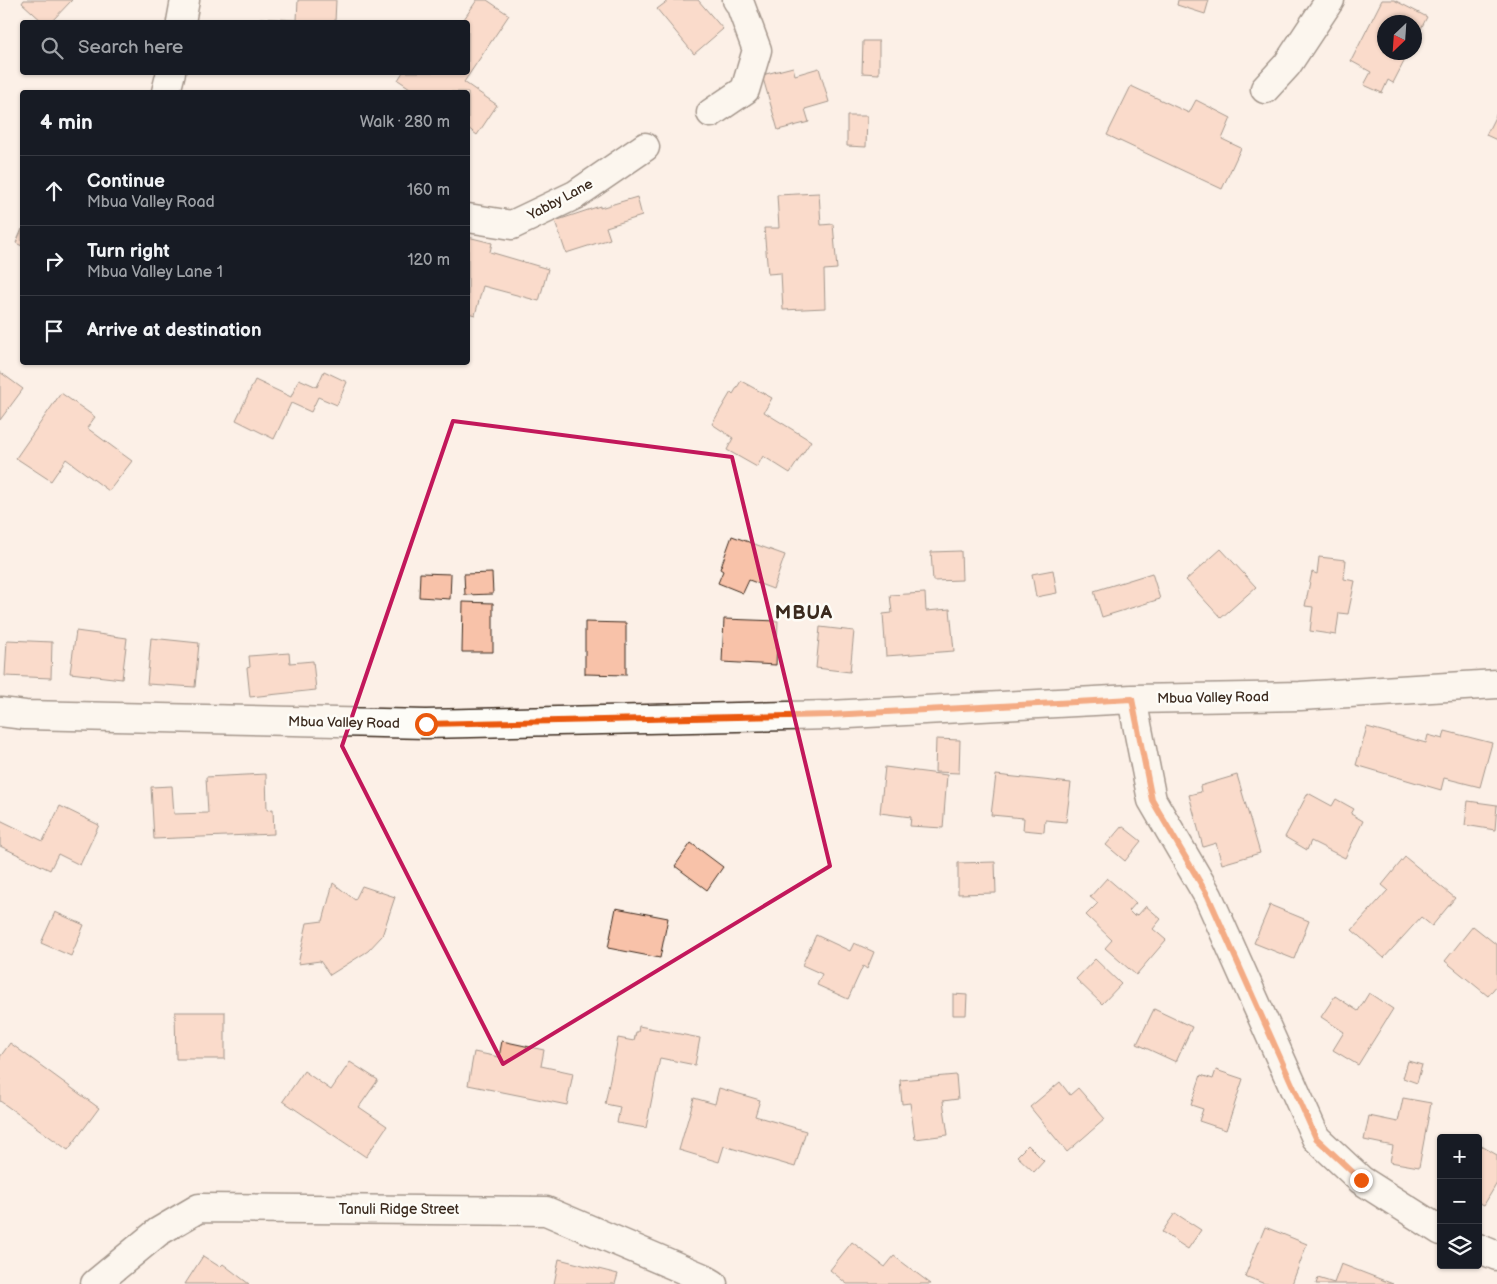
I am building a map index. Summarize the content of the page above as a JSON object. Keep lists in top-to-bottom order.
{
  "streets": {
    "street": ["Yabby Lane", "Mbua Valley Road", "Tanuli Ridge Street"]
  },
  "districts": ["MBUA"],
  "north": "bottom left",
  "page": {
    "search": "Search here",
    "heading": ["4 min", "Walk · 280 m"],
    "list": [
      ["Continue", "Mbua Valley Road", "160 m"],
      ["Turn right", "Mbua Valley Lane 1", "120 m"],
      "Arrive at destination"
    ],
    "map_buttons": ["+", "−"]
  }
}
